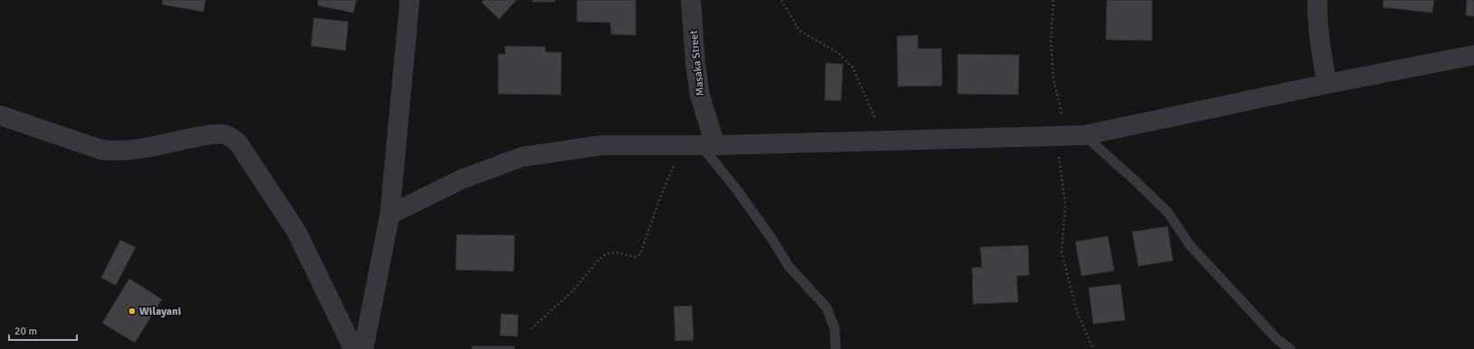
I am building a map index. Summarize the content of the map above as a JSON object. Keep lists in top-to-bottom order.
{
  "streets": {
    "street": ["Masaka Street"]
  },
  "places": ["Wilayani"],
  "scale_bar": "20 m"
}
